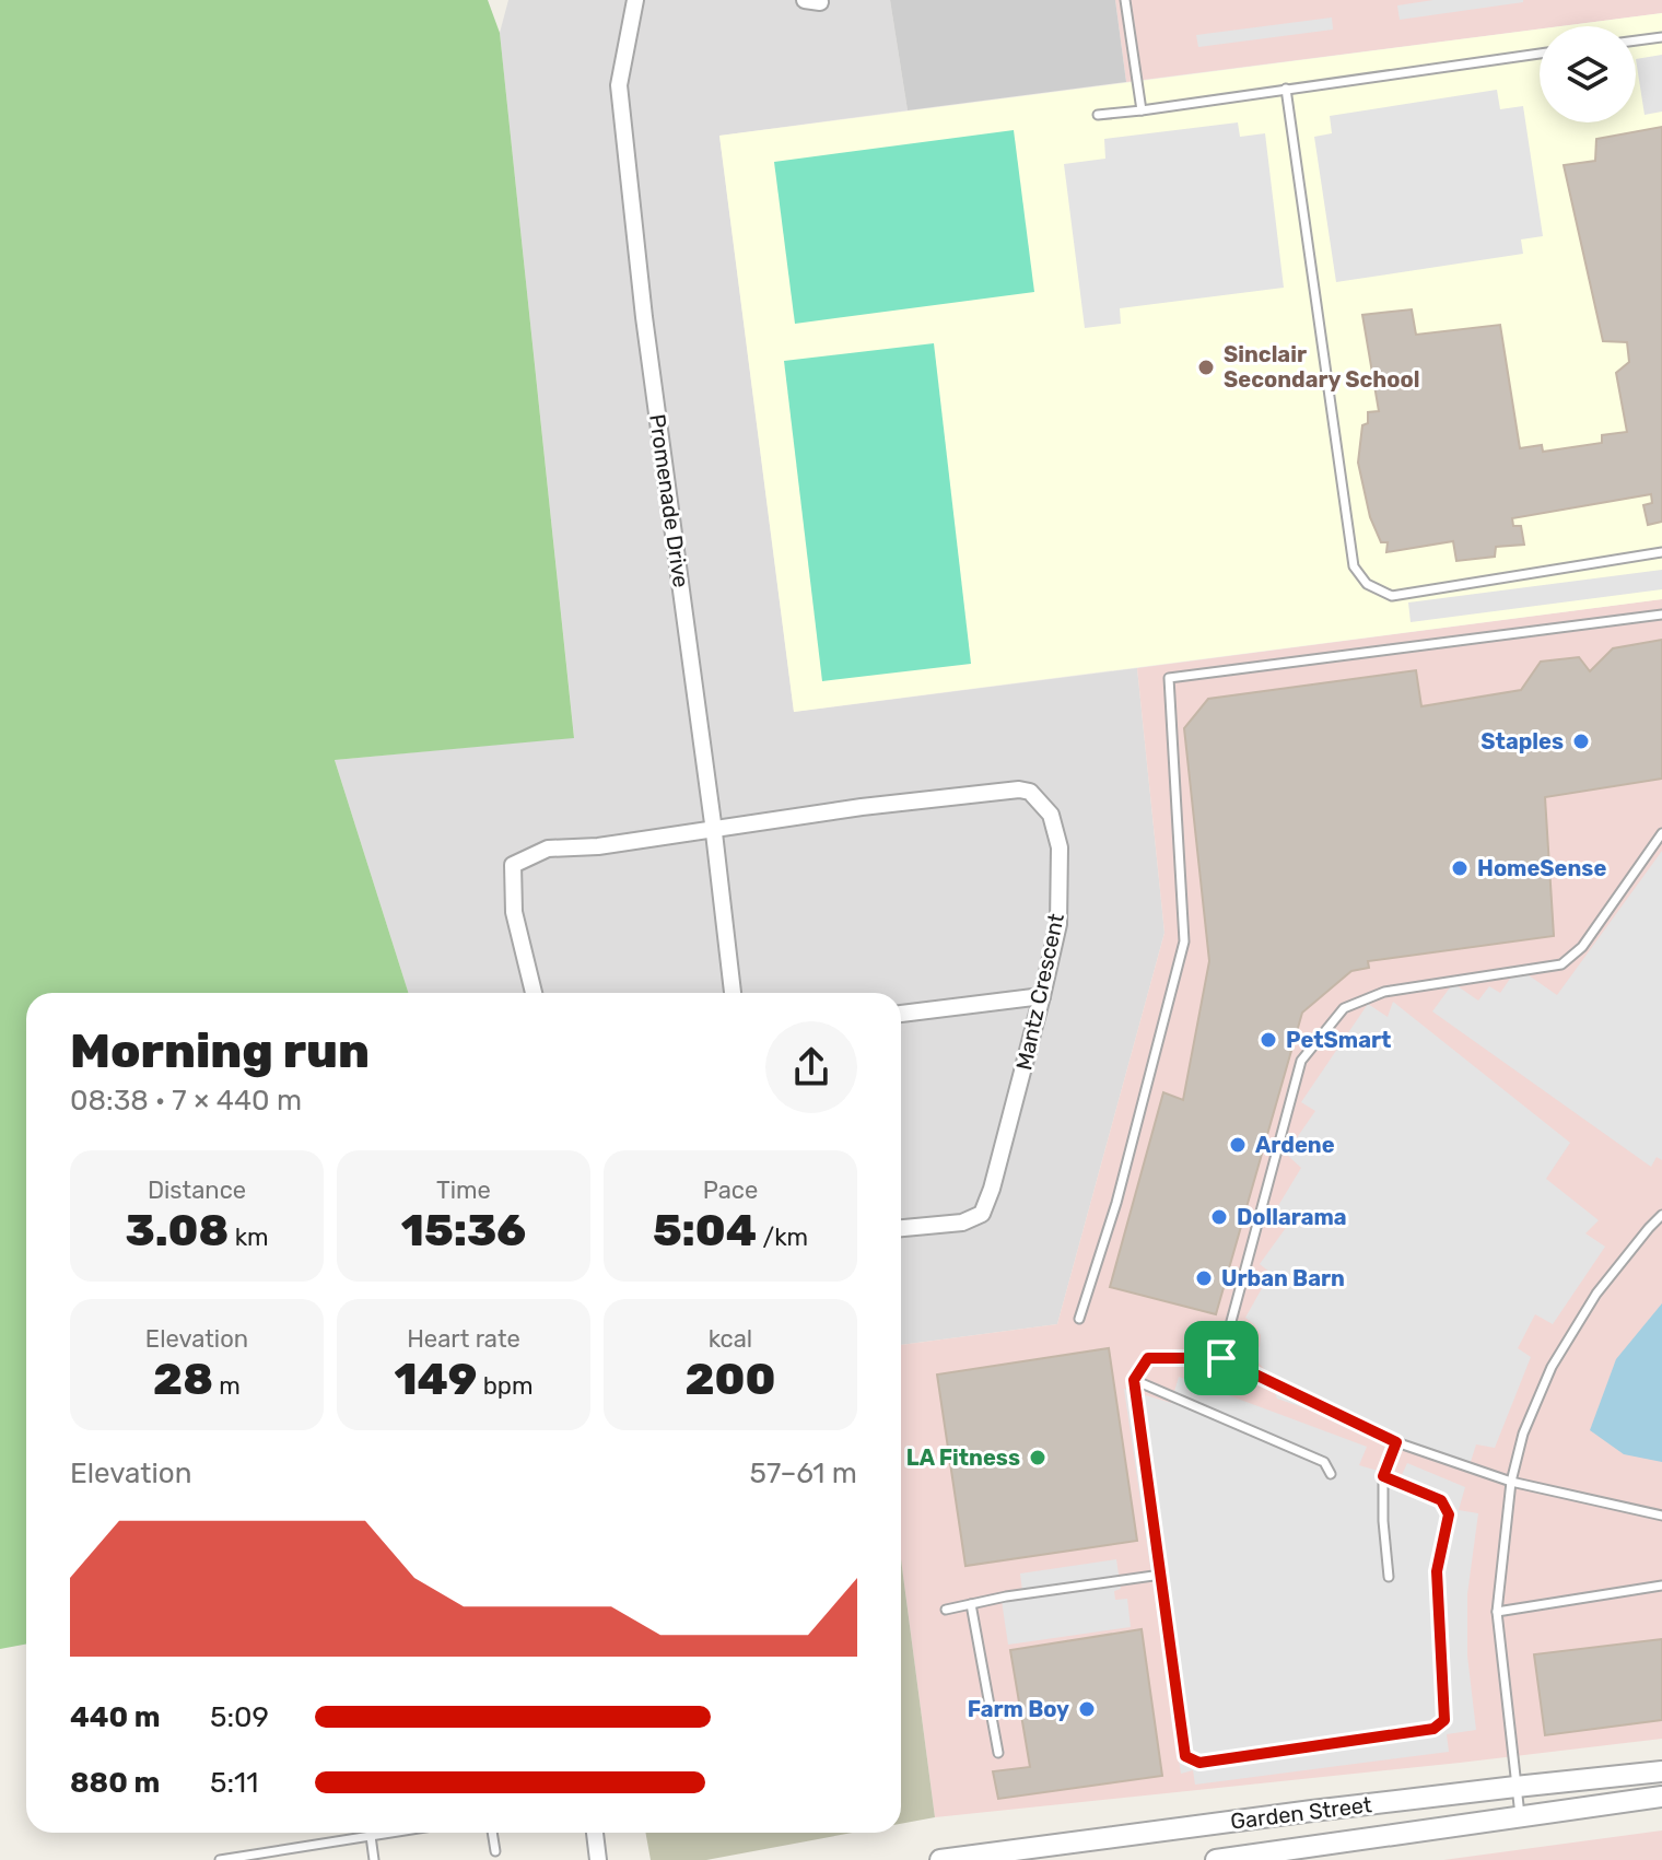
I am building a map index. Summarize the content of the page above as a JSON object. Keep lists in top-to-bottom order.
{
  "streets": {
    "street": ["Promenade Drive", "Mantz Crescent", "Garden Street"]
  },
  "crossings": [
    ["Promenade Drive", "Mantz Crescent"]
  ],
  "places": [
    "Sinclair Secondary School",
    "Staples",
    "HomeSense",
    "PetSmart",
    "Ardene",
    "Dollarama",
    "Urban Barn",
    "LA Fitness",
    "Farm Boy"
  ],
  "page": {
    "heading": ["Morning run", "08:38 · 7 × 440 m"],
    "stats": [
      ["Distance", "3.08 km"],
      ["Time", "15:36"],
      ["Pace", "5:04 /km"],
      ["Elevation", "28 m"],
      ["Heart rate", "149 bpm"],
      ["kcal", "200"]
    ],
    "chart": ["Elevation", "57–61 m"],
    "list": [
      {
        "name": "440 m",
        "note": "5:09"
      },
      {
        "name": "880 m",
        "note": "5:11"
      }
    ]
  }
}
